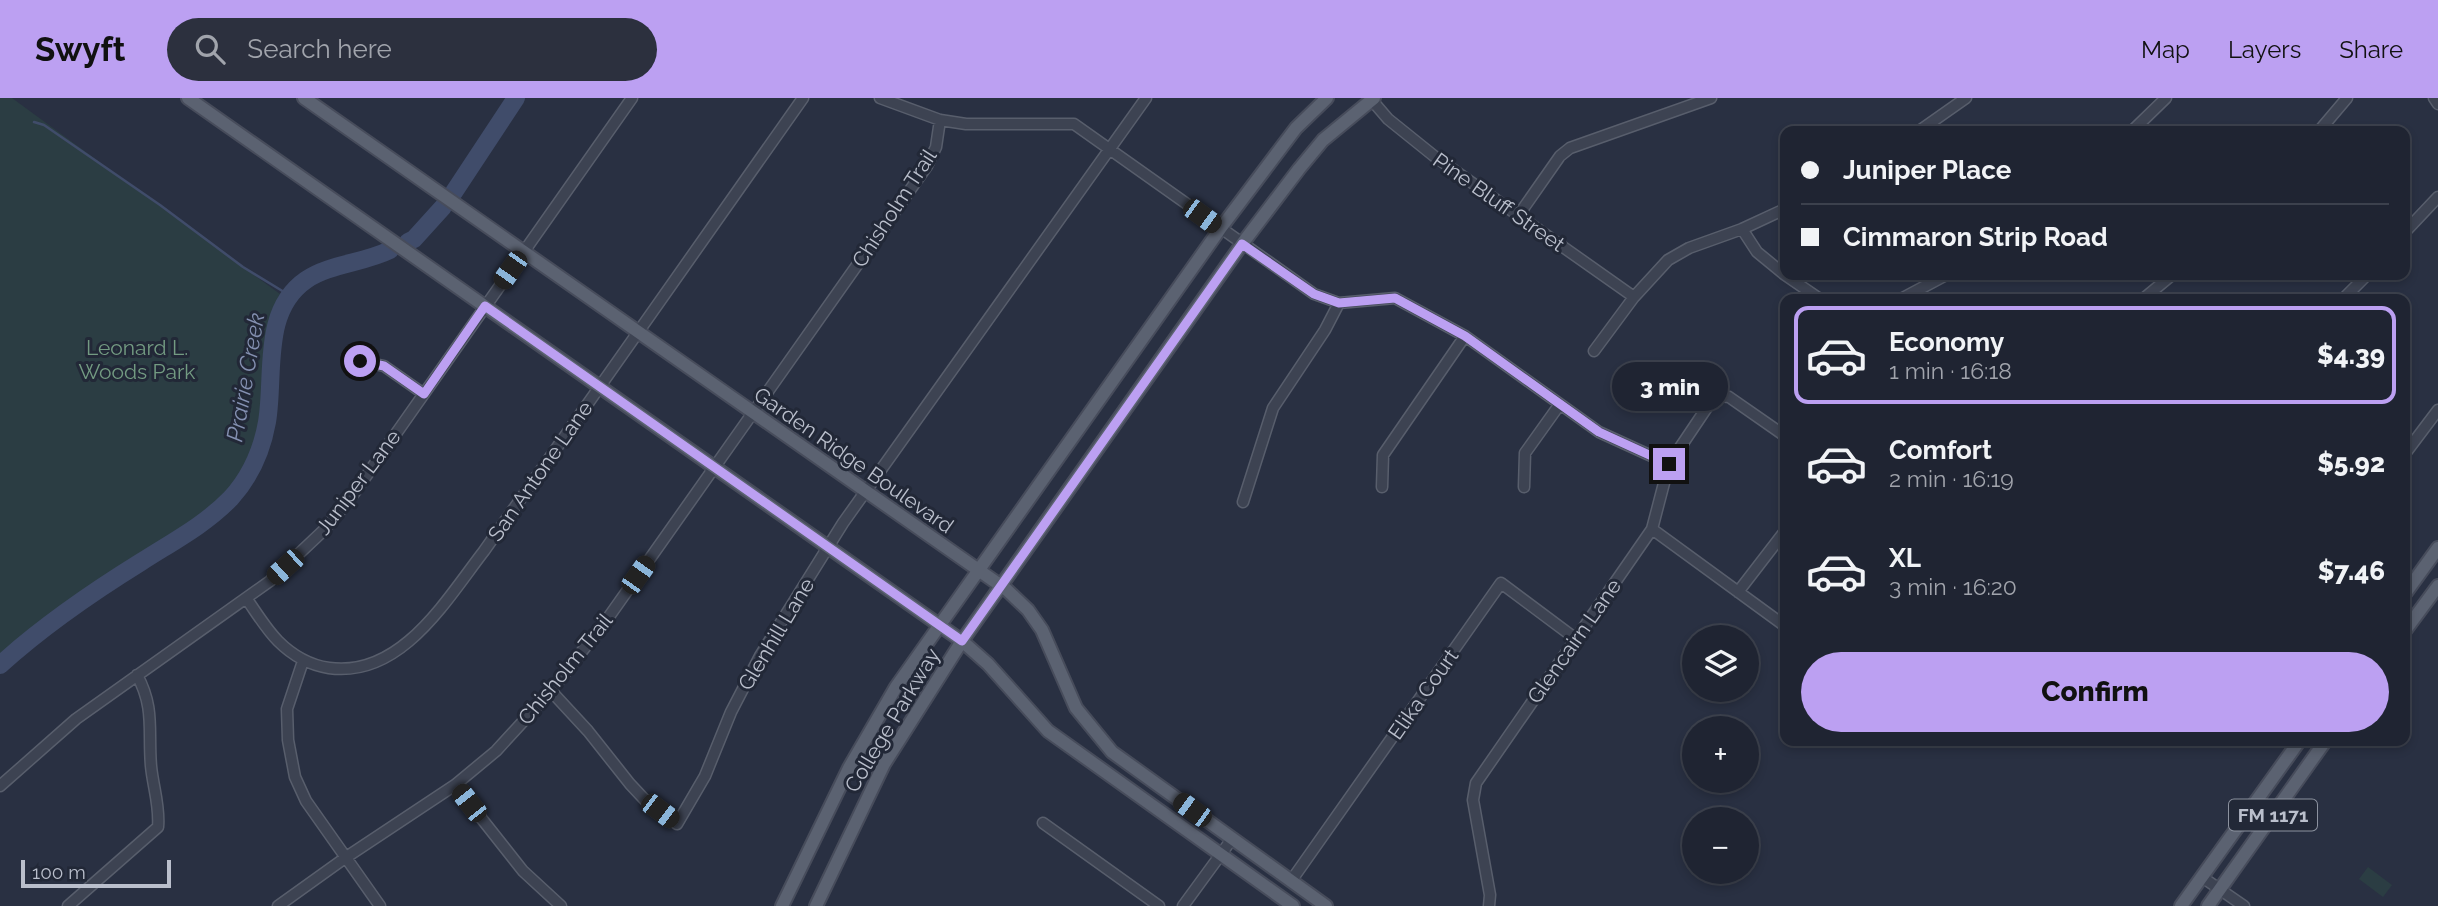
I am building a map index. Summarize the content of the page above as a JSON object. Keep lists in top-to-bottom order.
{
  "streets": {
    "main road": ["Garden Ridge Boulevard", "College Parkway", "FM 1171"],
    "street": [
      "Pine Bluff Street",
      "Chisholm Trail",
      "San Antone Lane",
      "Juniper Lane",
      "Glenhill Lane",
      "Glencairn Lane",
      "Elika Court"
    ]
  },
  "crossings": [
    ["Pine Bluff Street", "College Parkway"],
    ["Chisholm Trail", "Garden Ridge Boulevard"],
    ["Chisholm Trail", "Glenhill Lane"],
    ["Garden Ridge Boulevard", "San Antone Lane"],
    ["Garden Ridge Boulevard", "Juniper Lane"],
    ["Garden Ridge Boulevard", "Glenhill Lane"],
    ["Garden Ridge Boulevard", "Elika Court"],
    ["Garden Ridge Boulevard", "College Parkway"],
    ["San Antone Lane", "Juniper Lane"],
    ["Glencairn Lane", "Elika Court"]
  ],
  "water": ["Prairie Creek"],
  "parks": ["Leonard L. Woods Park"],
  "scale_bar": "100 m",
  "page": {
    "header": "Swyft",
    "search": "Search here",
    "nav": ["Map", "Layers", "Share"],
    "banner": ["Juniper Place", "Cimmaron Strip Road"],
    "list": [
      {
        "name": "Economy",
        "note": "1 min · 16:18",
        "value": "$4.39"
      },
      {
        "name": "Comfort",
        "note": "2 min · 16:19",
        "value": "$5.92"
      },
      {
        "name": "XL",
        "note": "3 min · 16:20",
        "value": "$7.46"
      }
    ],
    "bubble": "3 min",
    "map_buttons": ["+", "−"],
    "buttons": "Confirm",
    "scale": "100 m"
  }
}
